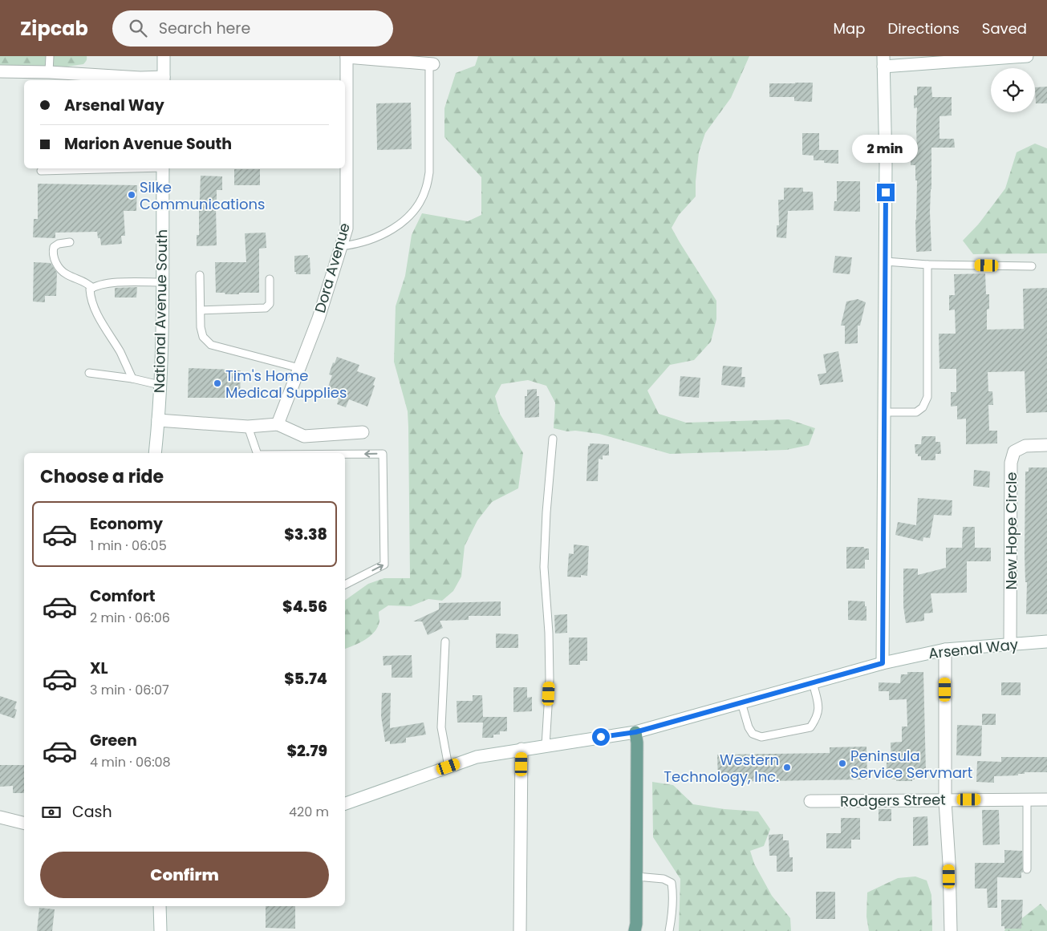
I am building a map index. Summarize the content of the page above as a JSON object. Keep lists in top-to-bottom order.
{
  "streets": {
    "main road": [
      "Dora Avenue",
      "National Avenue South",
      "New Hope Circle",
      "Arsenal Way",
      "Rodgers Street"
    ]
  },
  "crossings": [
    ["New Hope Circle", "Arsenal Way"]
  ],
  "places": [
    "Silke Communications",
    "Tim's Home Medical Supplies",
    "Peninsula Service Servmart",
    "Western Technology, Inc."
  ],
  "page": {
    "header": "Zipcab",
    "search": "Search here",
    "nav": ["Map", "Directions", "Saved"],
    "banner": ["Arsenal Way", "Marion Avenue South"],
    "bubble": "2 min",
    "heading": "Choose a ride",
    "list": [
      {
        "name": "Economy",
        "note": "1 min · 06:05",
        "value": "$3.38"
      },
      {
        "name": "Comfort",
        "note": "2 min · 06:06",
        "value": "$4.56"
      },
      {
        "name": "XL",
        "note": "3 min · 06:07",
        "value": "$5.74"
      },
      {
        "name": "Green",
        "note": "4 min · 06:08",
        "value": "$2.79"
      }
    ],
    "pay": ["Cash", "420 m"],
    "buttons": "Confirm"
  }
}
